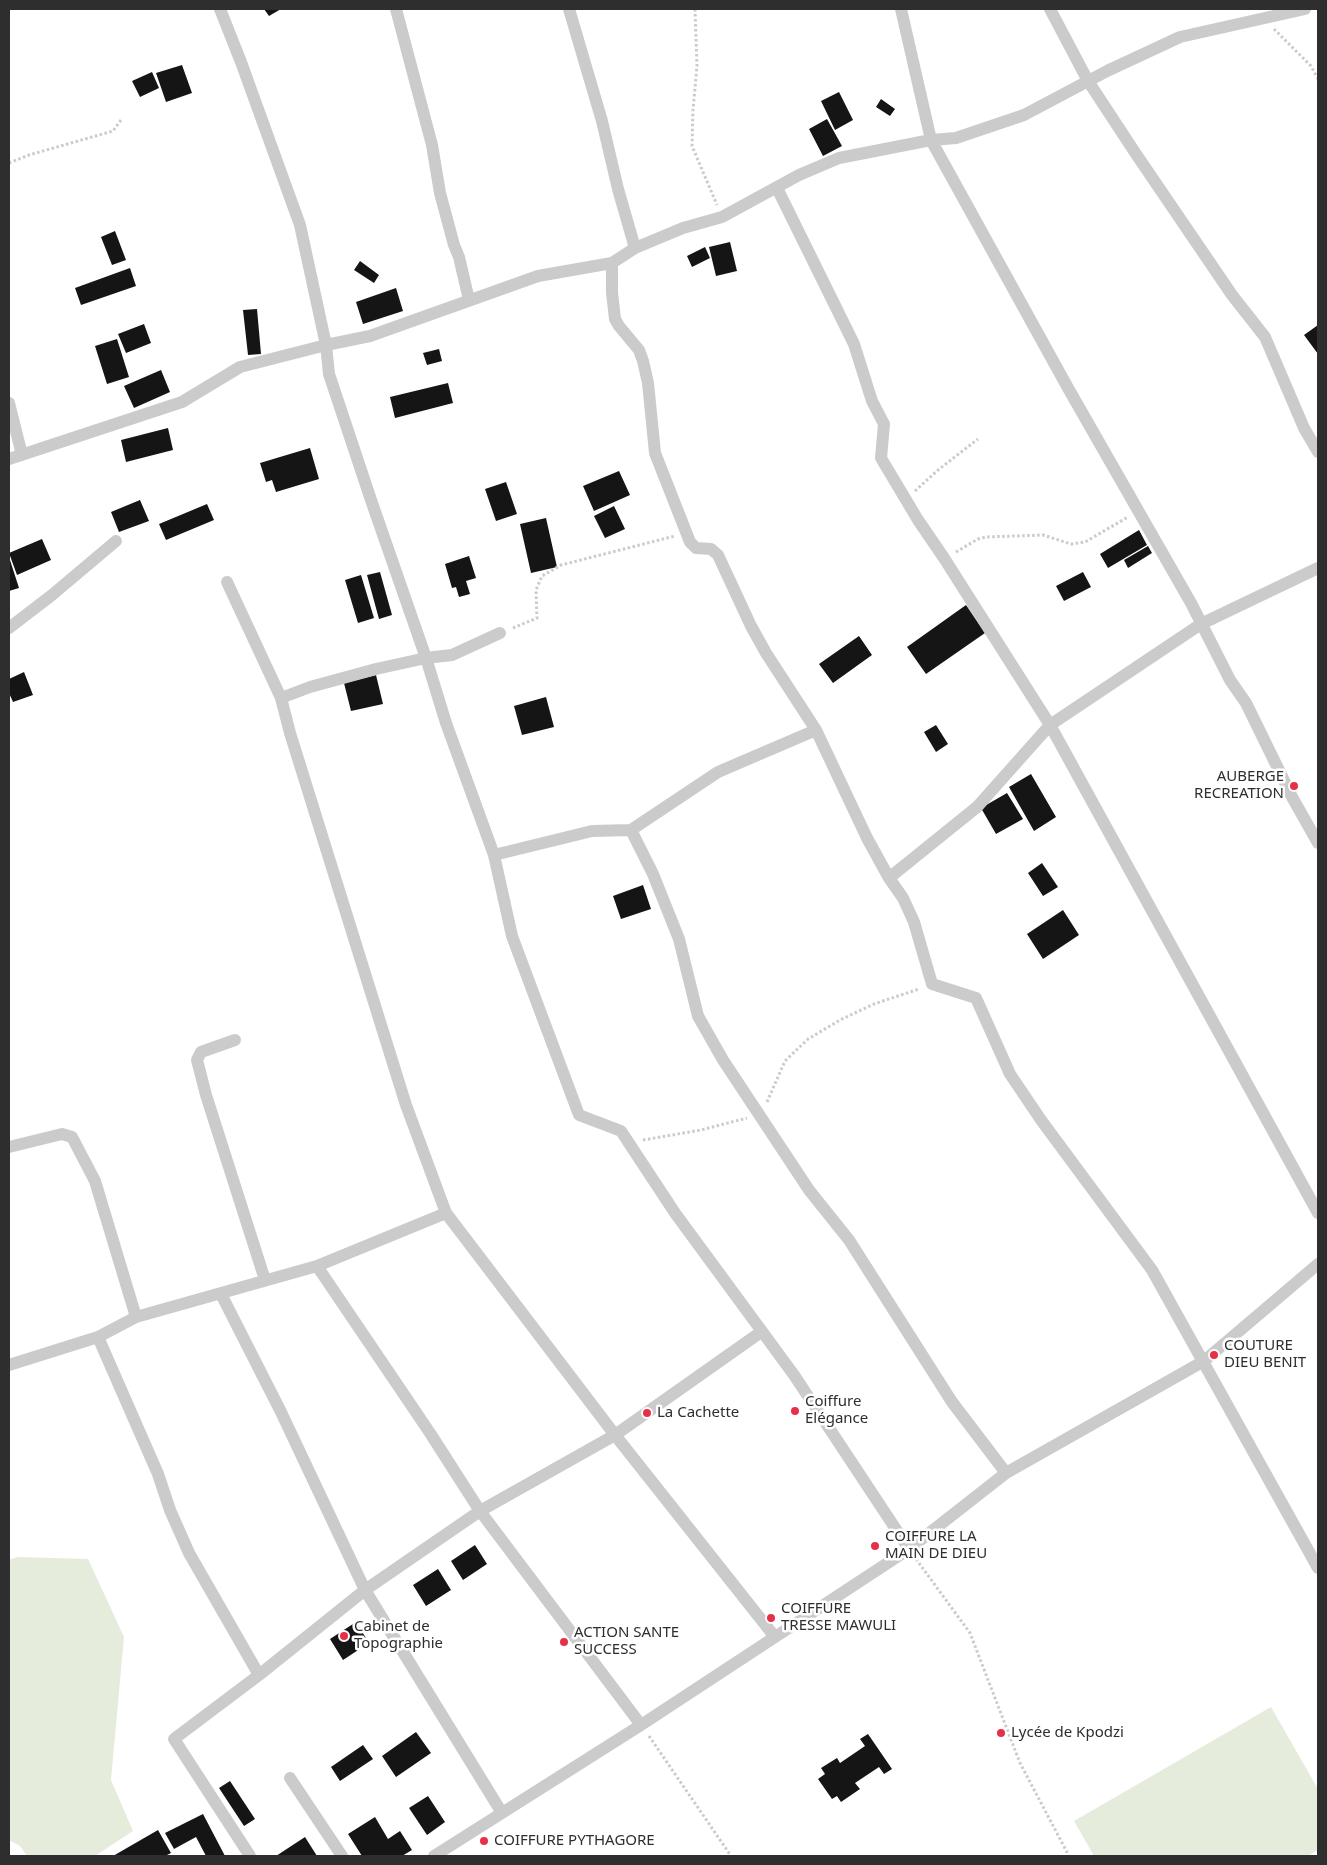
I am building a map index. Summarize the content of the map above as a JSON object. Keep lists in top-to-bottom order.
{
  "places": [
    "AUBERGE RECREATION",
    "COUTURE DIEU BENIT",
    "Coiffure Elégance",
    "La Cachette",
    "COIFFURE LA MAIN DE DIEU",
    "COIFFURE TRESSE MAWULI",
    "Cabinet de Topographie",
    "ACTION SANTE SUCCESS",
    "Lycée de Kpodzi",
    "COIFFURE PYTHAGORE"
  ]
}
